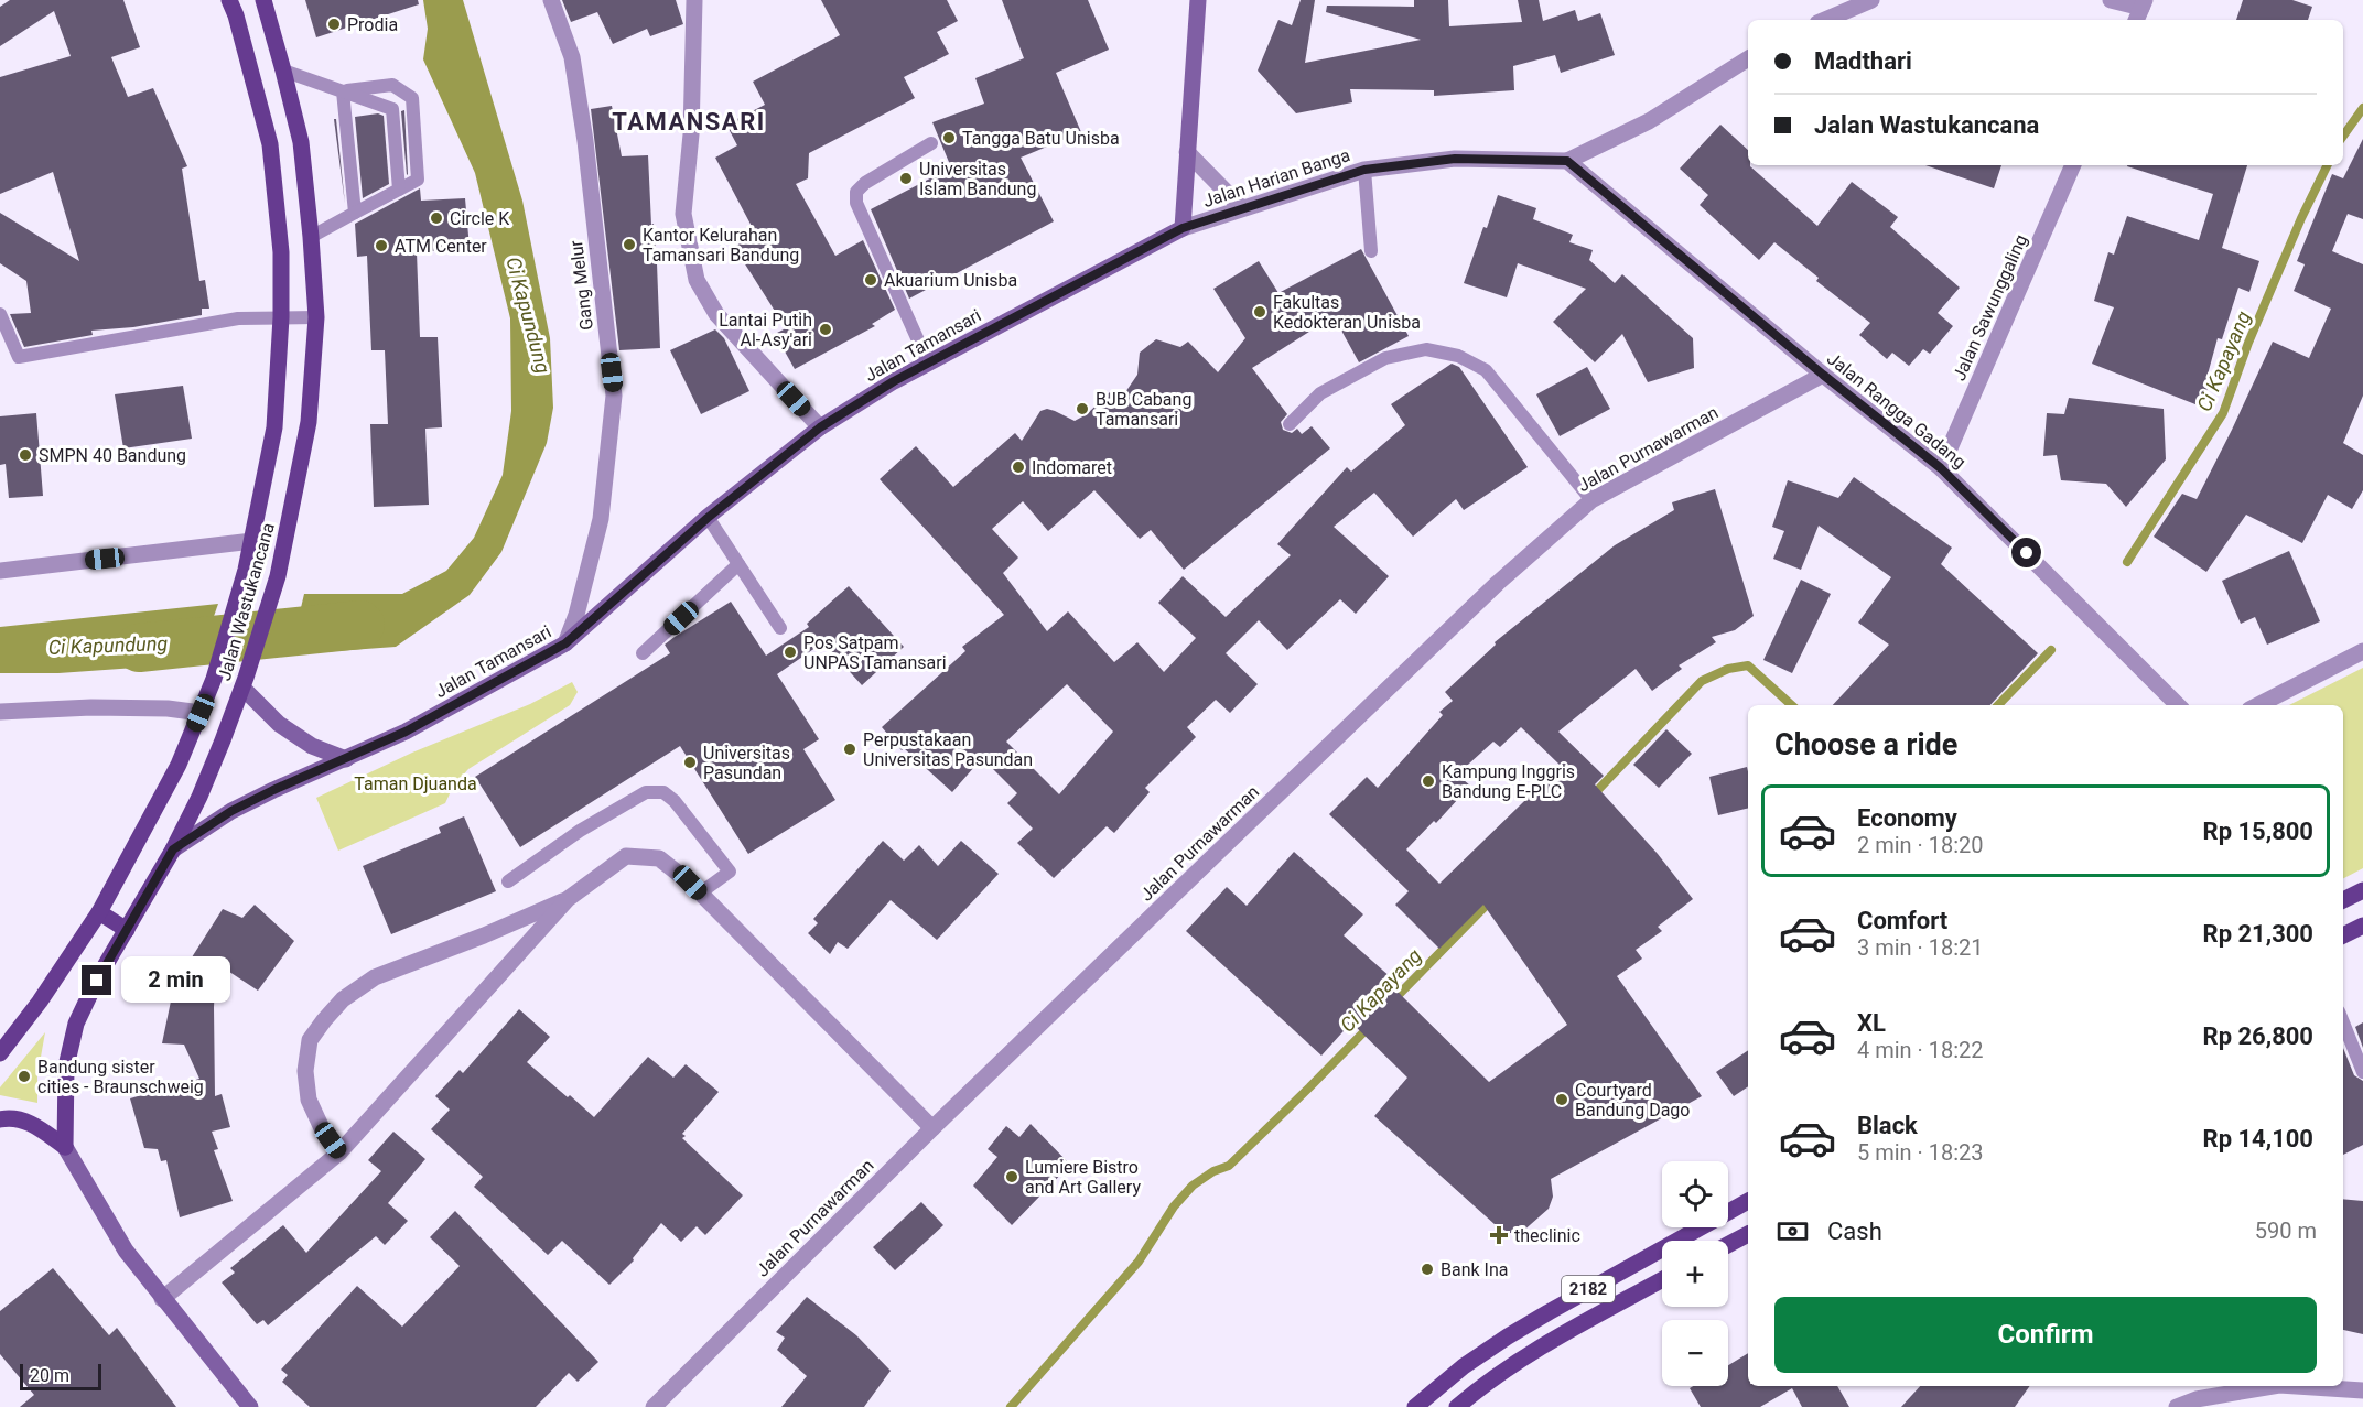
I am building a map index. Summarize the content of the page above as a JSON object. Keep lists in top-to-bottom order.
{
  "streets": {
    "main road": ["Jalan Tamansari", "Jalan Wastukancana", "2182"],
    "street": [
      "Jalan Harian Banga",
      "Gang Melur",
      "Jalan Sawunggaling",
      "Jalan Rangga Gadang",
      "Jalan Purnawarman"
    ]
  },
  "crossings": [
    ["Jalan Harian Banga", "Jalan Tamansari"],
    ["Jalan Harian Banga", "Jalan Rangga Gadang"],
    ["Gang Melur", "Jalan Tamansari"],
    ["Jalan Sawunggaling", "Jalan Rangga Gadang"],
    ["Jalan Tamansari", "Jalan Wastukancana"],
    ["Jalan Rangga Gadang", "Jalan Purnawarman"]
  ],
  "districts": ["TAMANSARI"],
  "water": ["Ci Kapundung", "Ci Kapayang"],
  "parks": ["Taman Djuanda"],
  "places": {
    "other": [
      "Prodia",
      "Tangga Batu Unisba",
      "Universitas Islam Bandung",
      "Circle K",
      "Kantor Kelurahan Tamansari Bandung",
      "ATM Center",
      "Akuarium Unisba",
      "Fakultas Kedokteran Unisba",
      "Lantai Putih Al-Asy'ari",
      "BJB Cabang Tamansari",
      "SMPN 40 Bandung",
      "Indomaret",
      "Pos Satpam UNPAS Tamansari",
      "Perpustakaan Universitas Pasundan",
      "Universitas Pasundan",
      "Kampung Inggris Bandung E-PLC",
      "Bandung sister cities - Braunschweig",
      "Courtyard Bandung Dago",
      "Lumiere Bistro and Art Gallery",
      "Bank Ina"
    ],
    "health": ["theclinic"]
  },
  "scale_bar": "20 m",
  "page": {
    "banner": ["Madthari", "Jalan Wastukancana"],
    "heading": "Choose a ride",
    "list": [
      {
        "name": "Economy",
        "note": "2 min · 18:20",
        "value": "Rp 15,800"
      },
      {
        "name": "Comfort",
        "note": "3 min · 18:21",
        "value": "Rp 21,300"
      },
      {
        "name": "XL",
        "note": "4 min · 18:22",
        "value": "Rp 26,800"
      },
      {
        "name": "Black",
        "note": "5 min · 18:23",
        "value": "Rp 14,100"
      }
    ],
    "bubble": "2 min",
    "map_buttons": ["+", "−"],
    "pay": ["Cash", "590 m"],
    "buttons": "Confirm",
    "scale": "20 m"
  }
}
